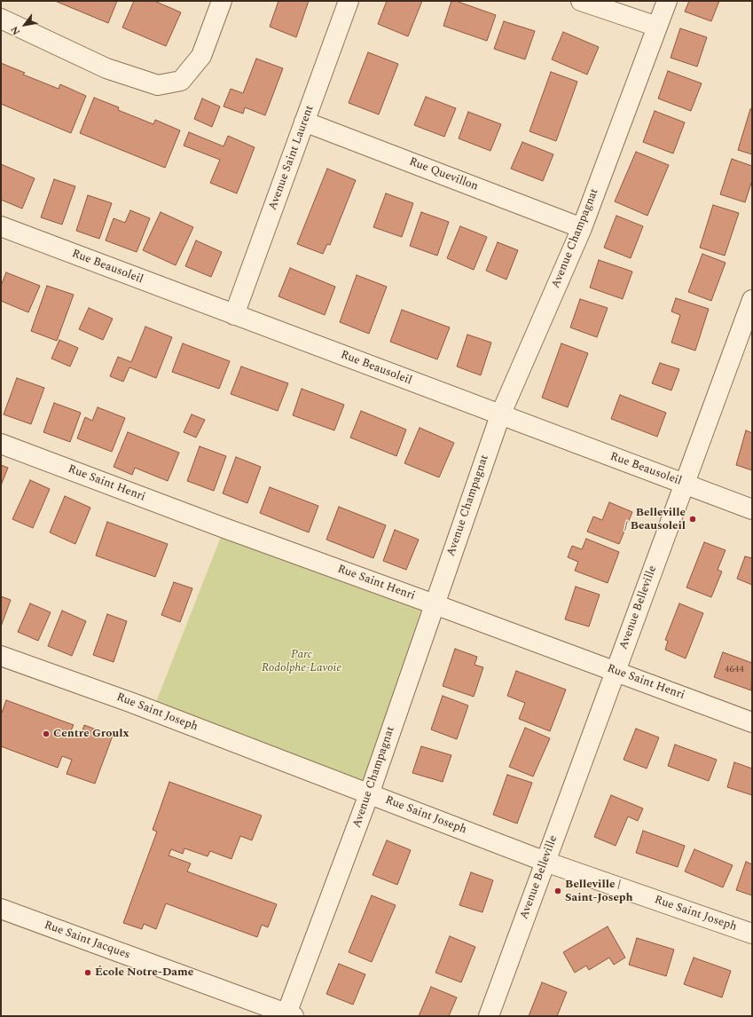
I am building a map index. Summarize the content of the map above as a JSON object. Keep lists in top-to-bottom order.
{
  "streets": {
    "street": [
      "Avenue Saint Laurent",
      "Rue Quevillon",
      "Avenue Champagnat",
      "Rue Beausoleil",
      "Rue Saint Henri",
      "Avenue Belleville",
      "Rue Saint Joseph",
      "Rue Saint Jacques"
    ]
  },
  "crossings": [
    ["Avenue Saint Laurent", "Rue Quevillon"],
    ["Avenue Saint Laurent", "Rue Beausoleil"],
    ["Rue Quevillon", "Avenue Champagnat"],
    ["Avenue Champagnat", "Rue Beausoleil"],
    ["Avenue Champagnat", "Rue Saint Henri"],
    ["Avenue Champagnat", "Rue Saint Joseph"],
    ["Avenue Champagnat", "Rue Saint Jacques"],
    ["Rue Beausoleil", "Avenue Belleville"],
    ["Rue Saint Henri", "Avenue Belleville"],
    ["Avenue Belleville", "Rue Saint Joseph"]
  ],
  "parks": ["Parc Rodolphe-Lavoie"],
  "places": [
    "Belleville / Beausoleil",
    "Centre Groulx",
    "Belleville / Saint-Joseph",
    "École Notre-Dame"
  ],
  "house_numbers": ["4644"],
  "north": "bottom left"
}
